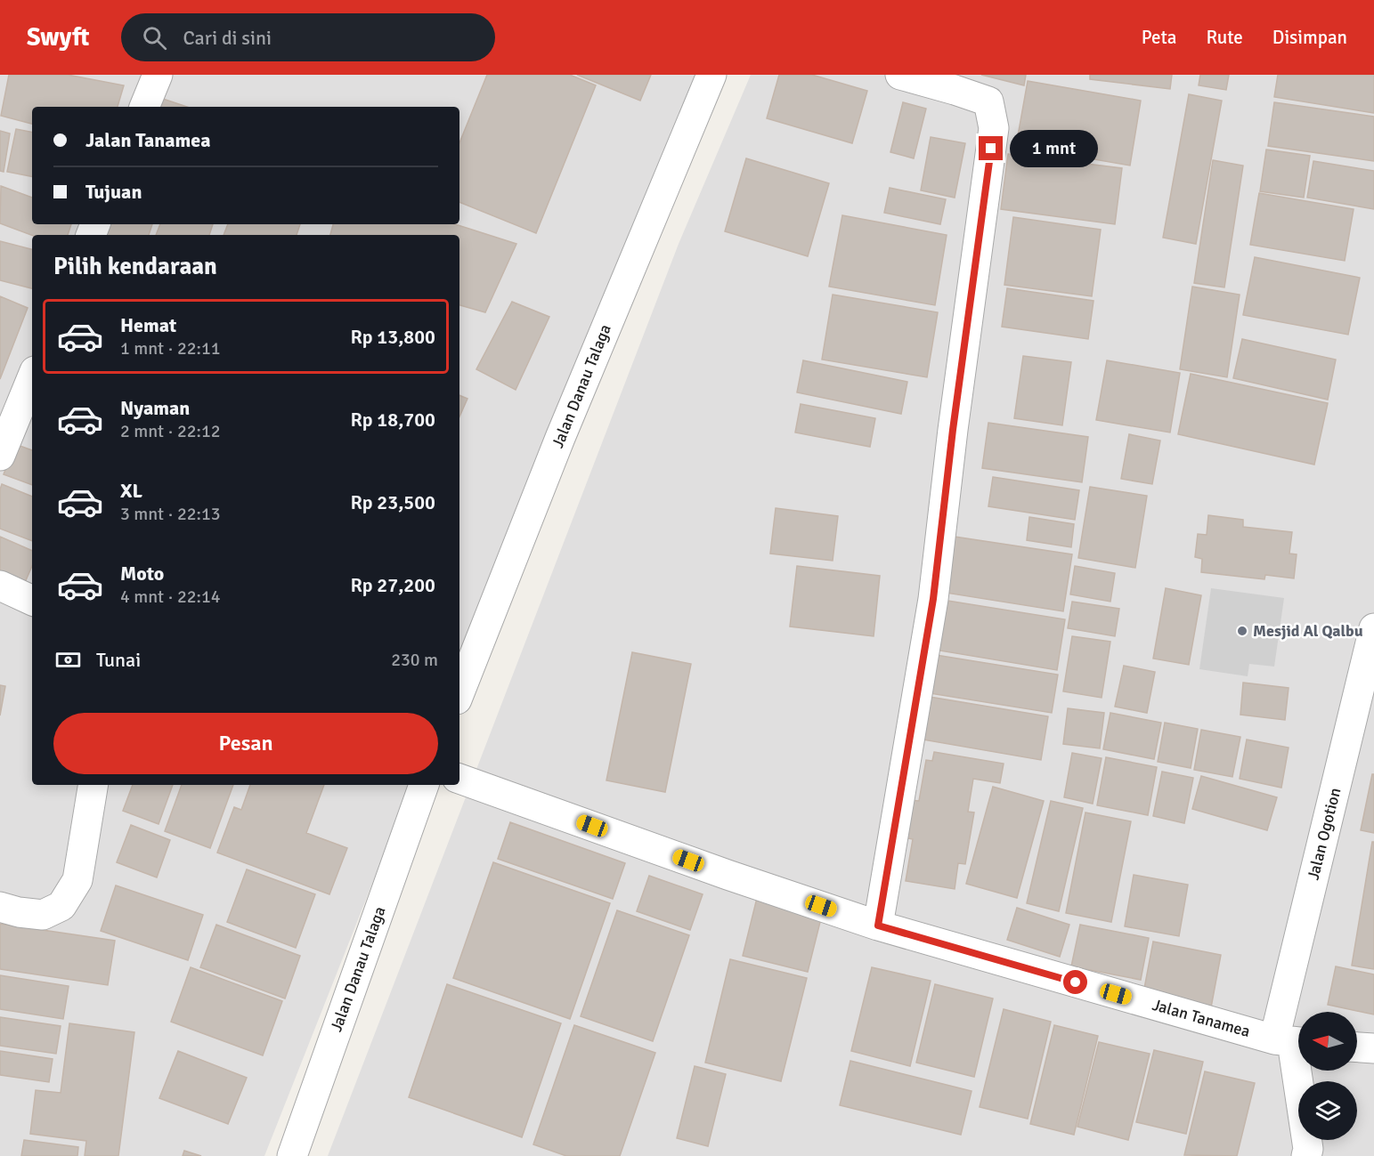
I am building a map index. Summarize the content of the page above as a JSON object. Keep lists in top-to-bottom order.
{
  "streets": {
    "street": ["Jalan Danau Talaga", "Jalan Ogotion", "Jalan Tanamea"]
  },
  "crossings": [
    ["Jalan Ogotion", "Jalan Tanamea"]
  ],
  "places": ["Mesjid Al Qalbu"],
  "north": "left",
  "page": {
    "header": "Swyft",
    "search": "Cari di sini",
    "nav": ["Peta", "Rute", "Disimpan"],
    "banner": ["Jalan Tanamea", "Tujuan"],
    "bubble": "1 mnt",
    "heading": "Pilih kendaraan",
    "list": [
      {
        "name": "Hemat",
        "note": "1 mnt · 22:11",
        "value": "Rp 13,800"
      },
      {
        "name": "Nyaman",
        "note": "2 mnt · 22:12",
        "value": "Rp 18,700"
      },
      {
        "name": "XL",
        "note": "3 mnt · 22:13",
        "value": "Rp 23,500"
      },
      {
        "name": "Moto",
        "note": "4 mnt · 22:14",
        "value": "Rp 27,200"
      }
    ],
    "pay": ["Tunai", "230 m"],
    "buttons": "Pesan"
  }
}
